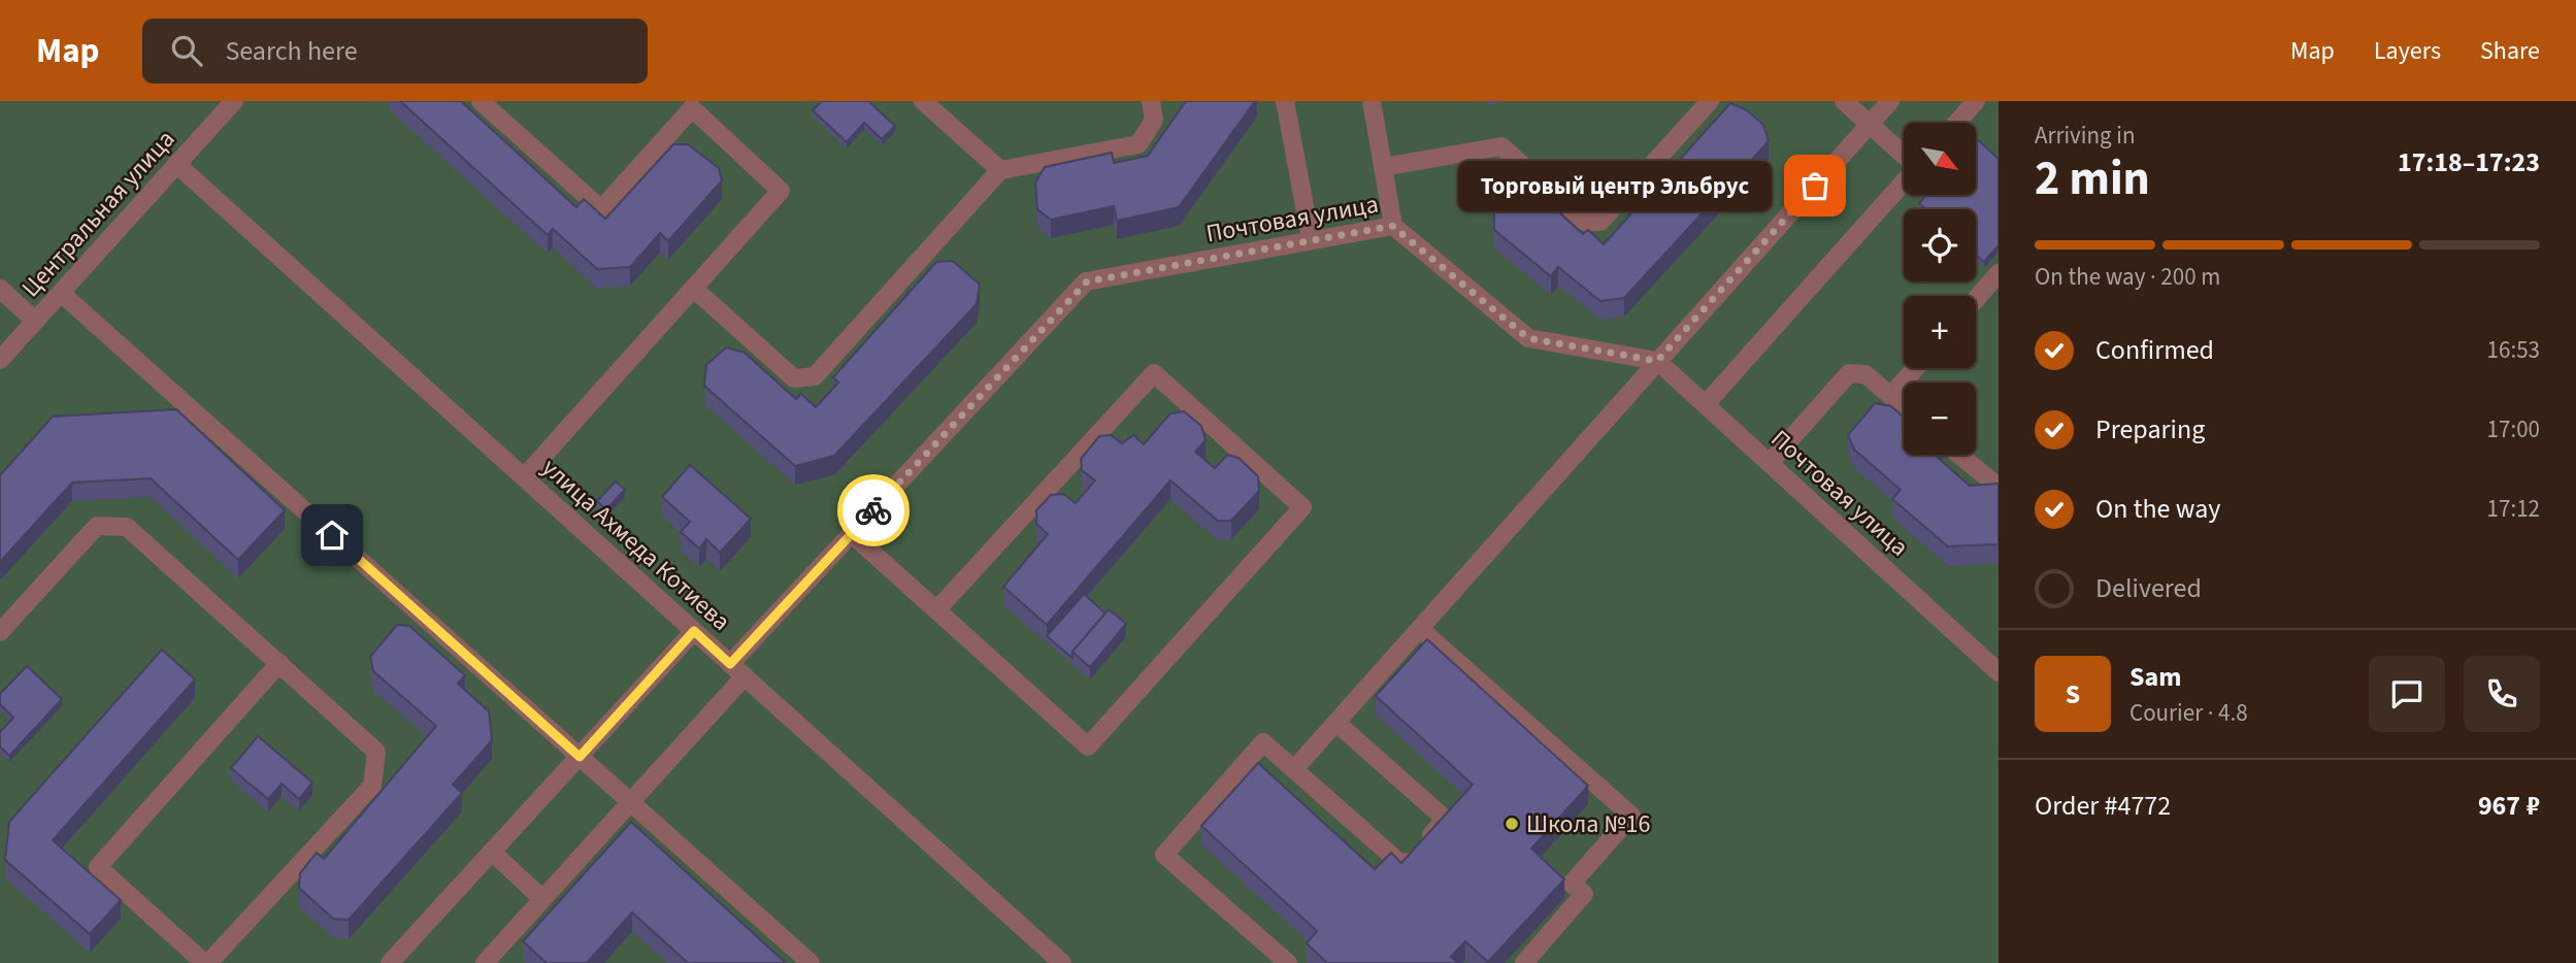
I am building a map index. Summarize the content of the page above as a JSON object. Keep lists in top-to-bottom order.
{
  "streets": {
    "street": ["Центральная улица", "Почтовая улица", "улица Ахмеда Котиева"]
  },
  "crossings": [
    ["Центральная улица", "улица Ахмеда Котиева"],
    ["Почтовая улица", "улица Ахмеда Котиева"]
  ],
  "places": ["Торговый центр Эльбрус", "Школа №16"],
  "north": "bottom right",
  "page": {
    "header": "Map",
    "search": "Search here",
    "nav": ["Map", "Layers", "Share"],
    "heading": ["2 min", "Arriving in", "17:18–17:23"],
    "panel": [
      "Sam",
      "Courier · 4.8",
      "Order #4772",
      "967 ₽"
    ],
    "map_buttons": ["+", "−"],
    "bubble": "Торговый центр Эльбрус",
    "bar": "On the way · 200 m",
    "list": [
      ["Confirmed", "16:53"],
      ["Preparing", "17:00"],
      ["On the way", "17:12"],
      "Delivered"
    ],
    "round": "S"
  }
}
